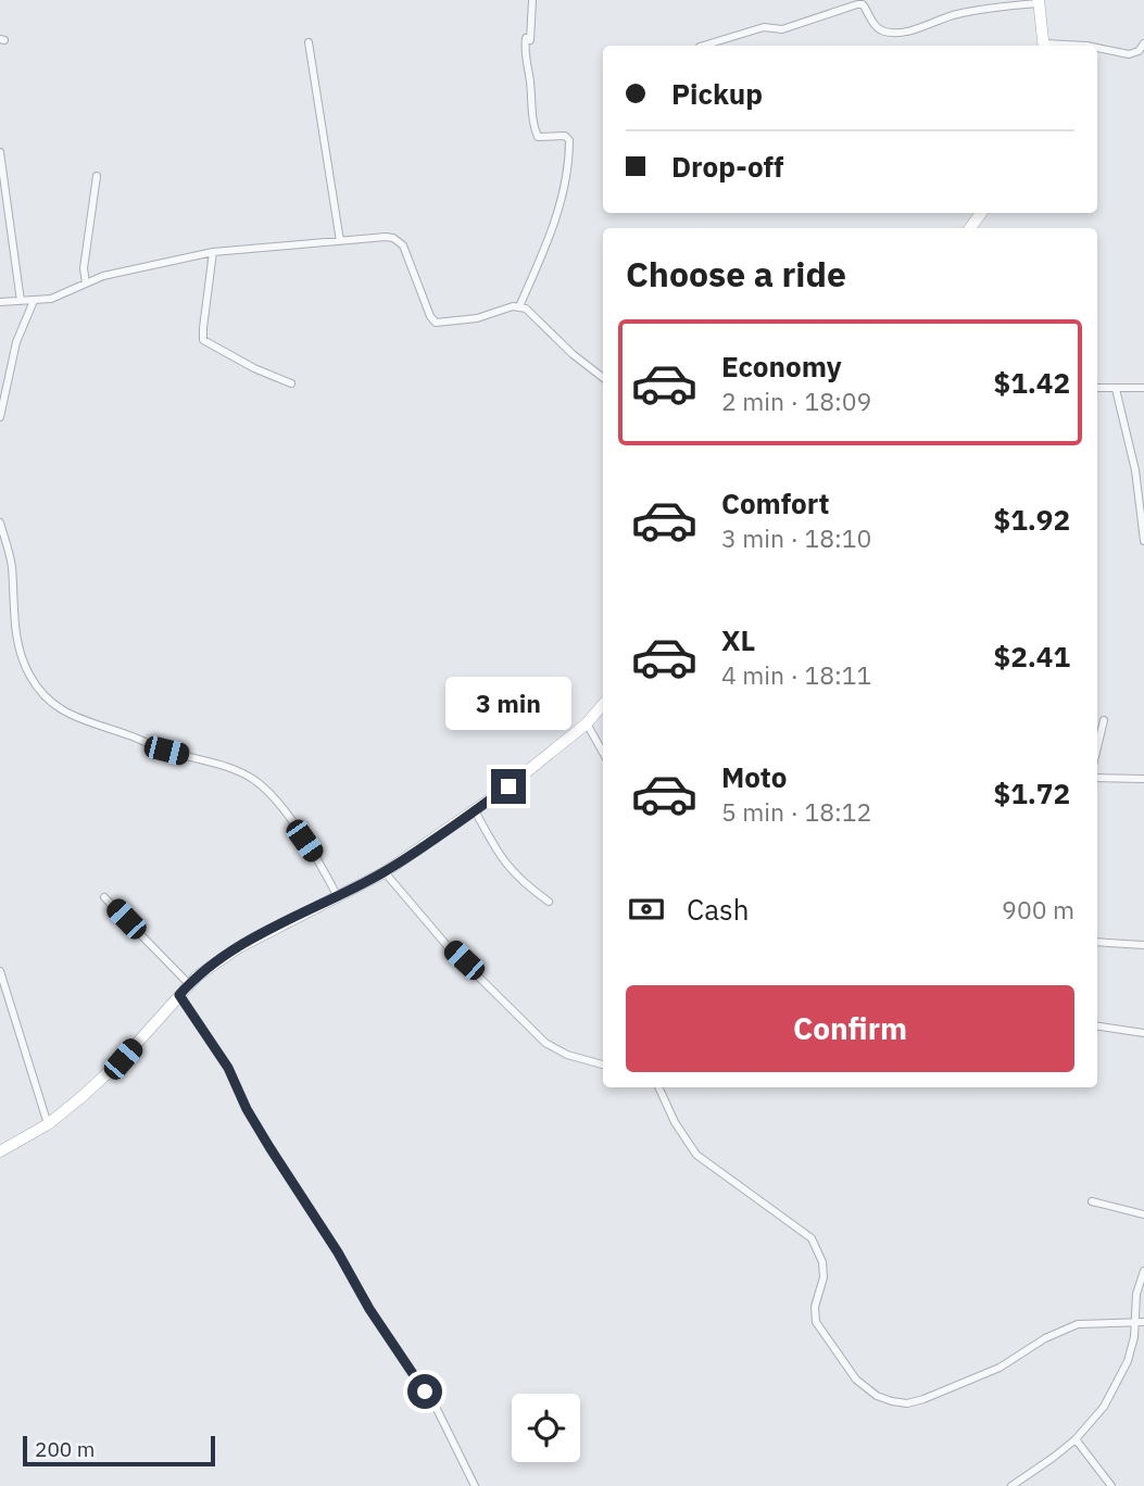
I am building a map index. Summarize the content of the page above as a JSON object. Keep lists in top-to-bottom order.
{
  "scale_bar": "200 m",
  "page": {
    "banner": ["Pickup", "Drop-off"],
    "heading": "Choose a ride",
    "list": [
      {
        "name": "Economy",
        "note": "2 min · 18:09",
        "value": "$1.42"
      },
      {
        "name": "Comfort",
        "note": "3 min · 18:10",
        "value": "$1.92"
      },
      {
        "name": "XL",
        "note": "4 min · 18:11",
        "value": "$2.41"
      },
      {
        "name": "Moto",
        "note": "5 min · 18:12",
        "value": "$1.72"
      }
    ],
    "bubble": "3 min",
    "pay": ["Cash", "900 m"],
    "buttons": "Confirm",
    "scale": "200 m"
  }
}
